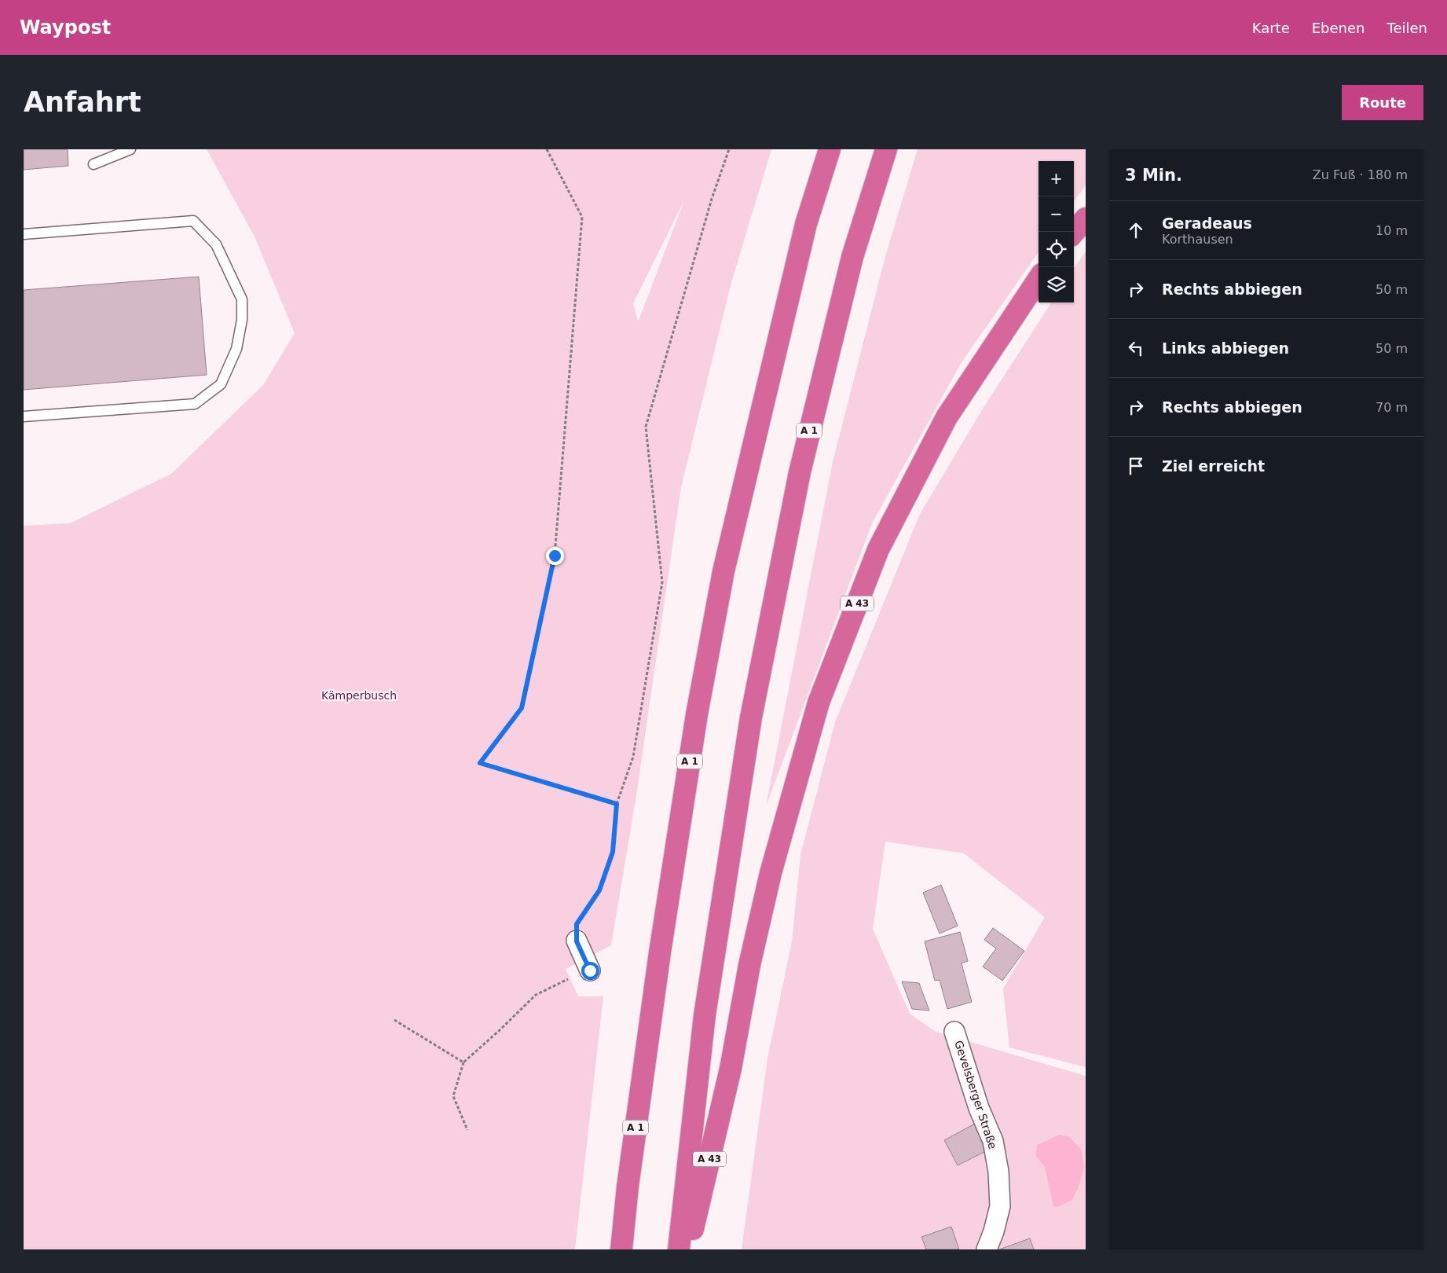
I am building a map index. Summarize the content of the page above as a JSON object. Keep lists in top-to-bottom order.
{
  "streets": {
    "highway": ["A 1", "A 43"],
    "street": ["Gevelsberger Straße"]
  },
  "parks": ["Kämperbusch"],
  "page": {
    "header": "Waypost",
    "nav": ["Karte", "Ebenen", "Teilen"],
    "buttons": "Route",
    "title": "Anfahrt",
    "heading": ["3 Min.", "Zu Fuß · 180 m"],
    "map_buttons": ["+", "−"],
    "list": [
      ["Geradeaus", "Korthausen", "10 m"],
      ["Rechts abbiegen", "50 m"],
      ["Links abbiegen", "50 m"],
      ["Rechts abbiegen", "70 m"],
      "Ziel erreicht"
    ]
  }
}
